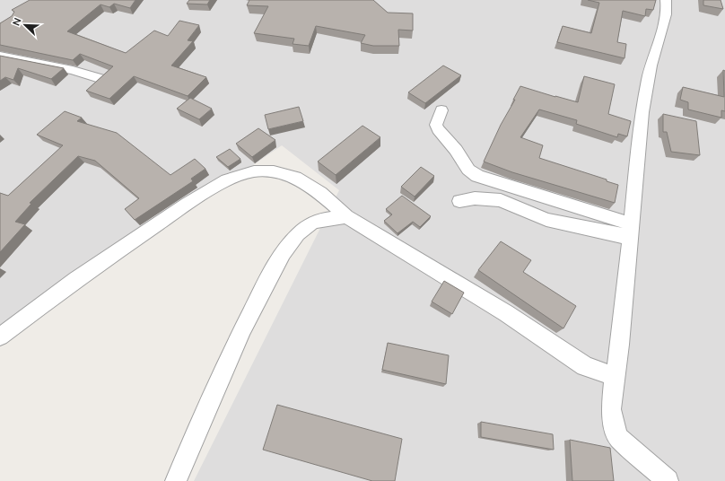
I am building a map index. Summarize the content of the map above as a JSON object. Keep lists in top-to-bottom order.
{
  "north": "top left"
}
